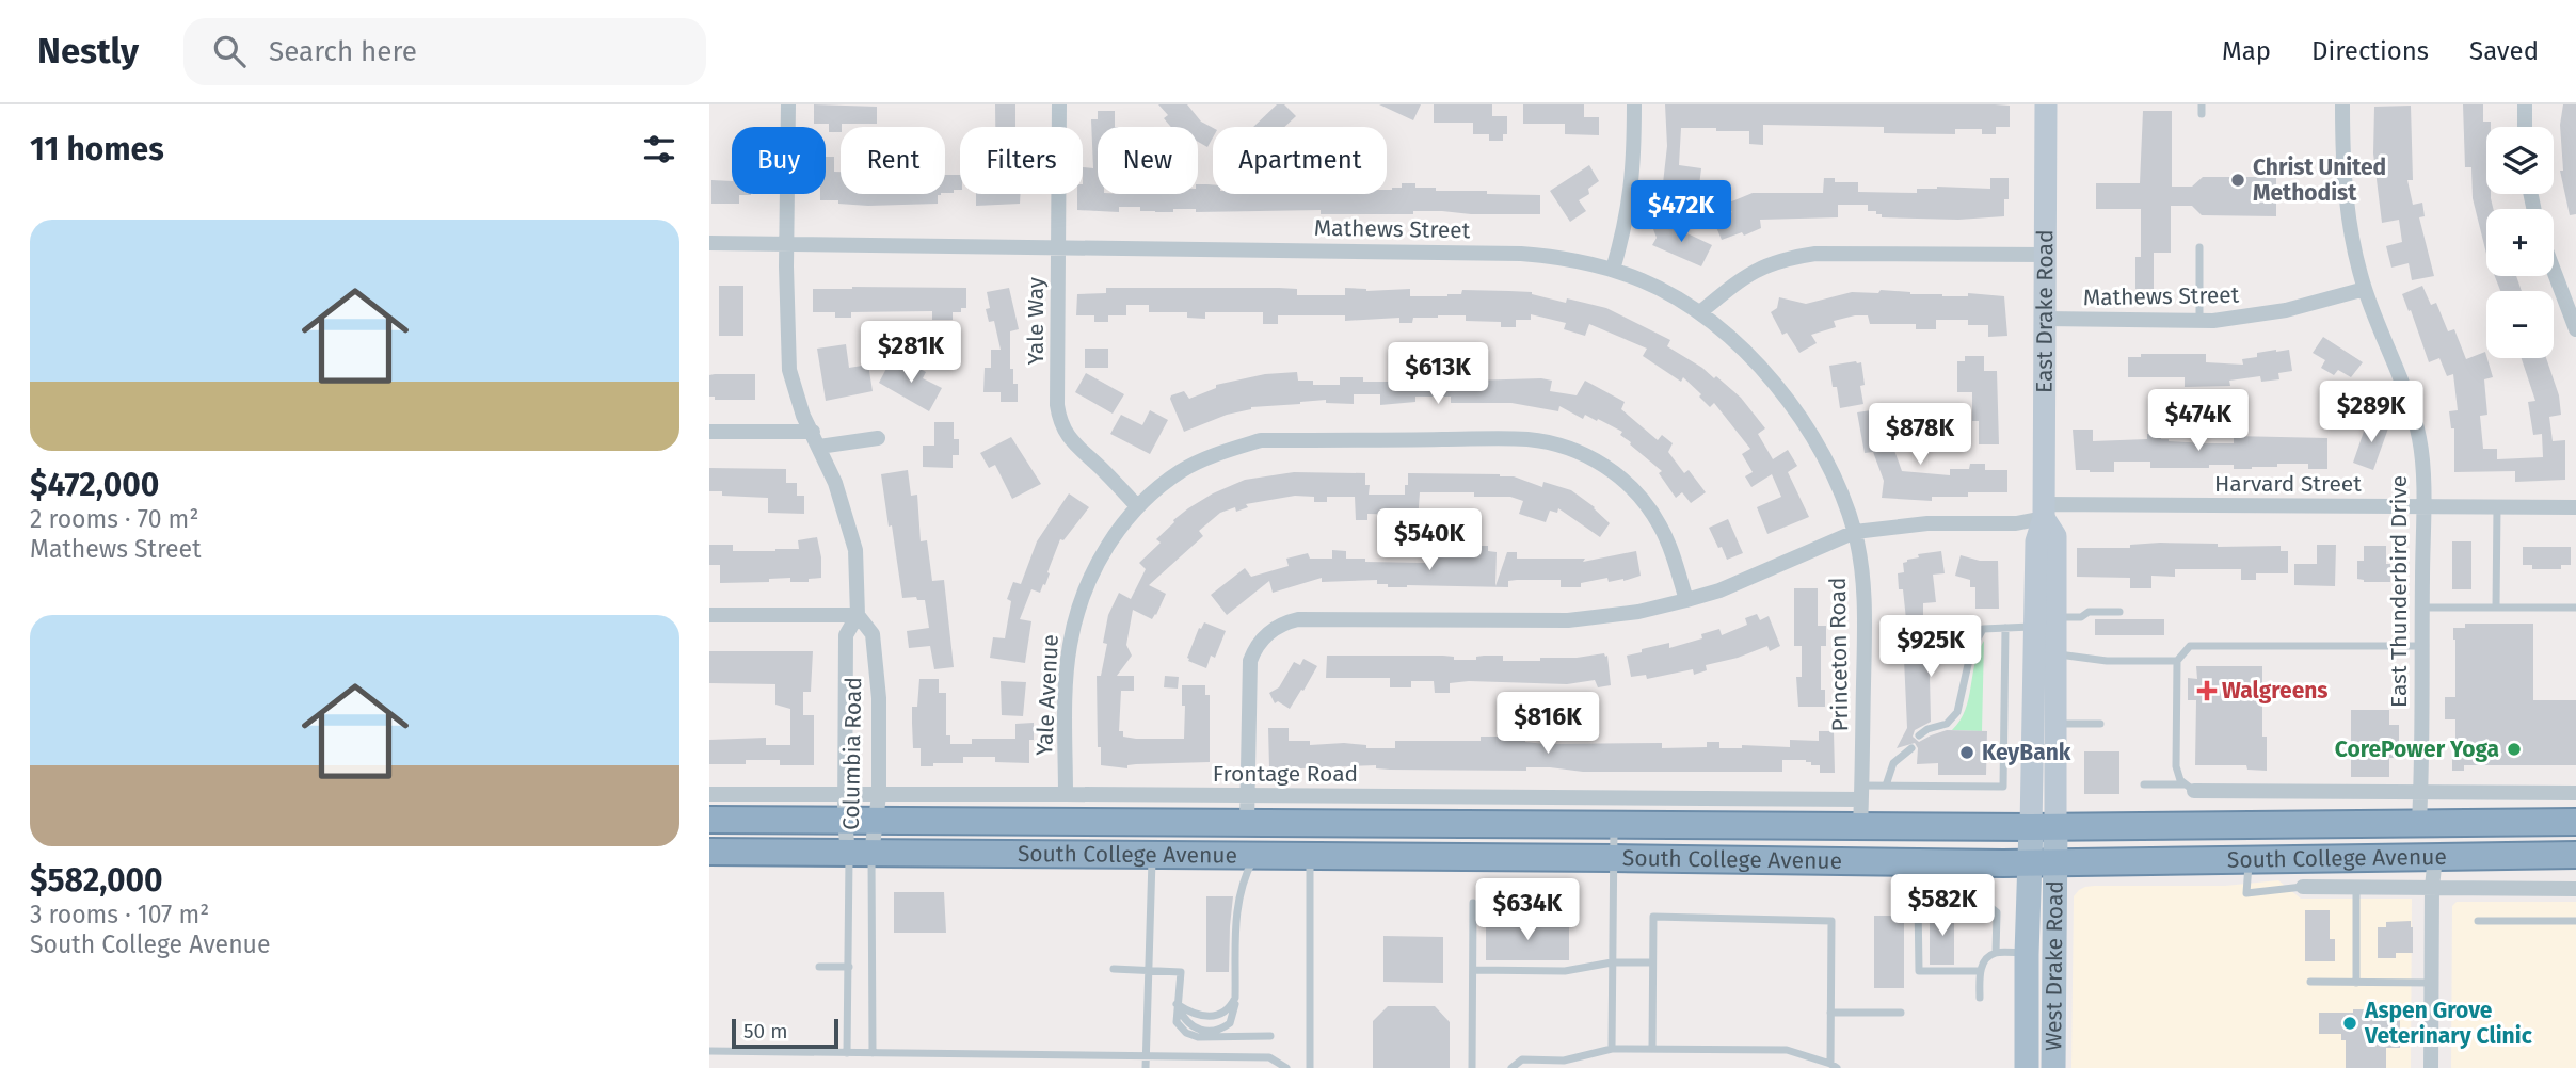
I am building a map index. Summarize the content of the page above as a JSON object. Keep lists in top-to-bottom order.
{
  "streets": {
    "highway": ["South College Avenue"],
    "main road": ["East Drake Road", "West Drake Road"],
    "street": [
      "Mathews Street",
      "Yale Way",
      "Harvard Street",
      "East Thunderbird Drive",
      "Princeton Road",
      "Yale Avenue",
      "Columbia Road",
      "Frontage Road"
    ]
  },
  "crossings": [
    ["Mathews Street", "East Drake Road"],
    ["Mathews Street", "Yale Way"],
    ["Mathews Street", "East Thunderbird Drive"],
    ["Mathews Street", "Princeton Road"],
    ["Mathews Street", "Columbia Road"],
    ["East Drake Road", "Harvard Street"],
    ["East Drake Road", "South College Avenue"],
    ["East Drake Road", "West Drake Road"],
    ["Yale Way", "Yale Avenue"],
    ["Harvard Street", "East Thunderbird Drive"],
    ["Harvard Street", "Princeton Road"],
    ["Harvard Street", "Yale Avenue"],
    ["Harvard Street", "Frontage Road"],
    ["Harvard Street", "South College Avenue"],
    ["East Thunderbird Drive", "South College Avenue"],
    ["Princeton Road", "Frontage Road"],
    ["Princeton Road", "South College Avenue"],
    ["Yale Avenue", "Frontage Road"],
    ["Columbia Road", "Frontage Road"],
    ["Columbia Road", "South College Avenue"],
    ["Frontage Road", "South College Avenue"],
    ["South College Avenue", "West Drake Road"]
  ],
  "places": {
    "other": [
      "Christ United Methodist",
      "CorePower Yoga",
      "KeyBank",
      "Aspen Grove Veterinary Clinic"
    ],
    "health": ["Walgreens"]
  },
  "scale_bar": "50 m",
  "page": {
    "header": "Nestly",
    "search": "Search here",
    "nav": ["Map", "Directions", "Saved"],
    "heading": "11 homes",
    "map_buttons": ["+", "−"],
    "chip": [
      "Buy",
      "Rent",
      "Filters",
      "New",
      "Apartment"
    ],
    "price": [
      "$472K",
      "$281K",
      "$613K",
      "$289K",
      "$474K",
      "$878K",
      "$540K",
      "$925K",
      "$816K",
      "$582K",
      "$634K"
    ],
    "list": [
      {
        "name": "$472,000",
        "note": "2 rooms · 70 m² · Mathews Street"
      },
      {
        "name": "$582,000",
        "note": "3 rooms · 107 m² · South College Avenue"
      }
    ],
    "scale": "50 m"
  }
}
